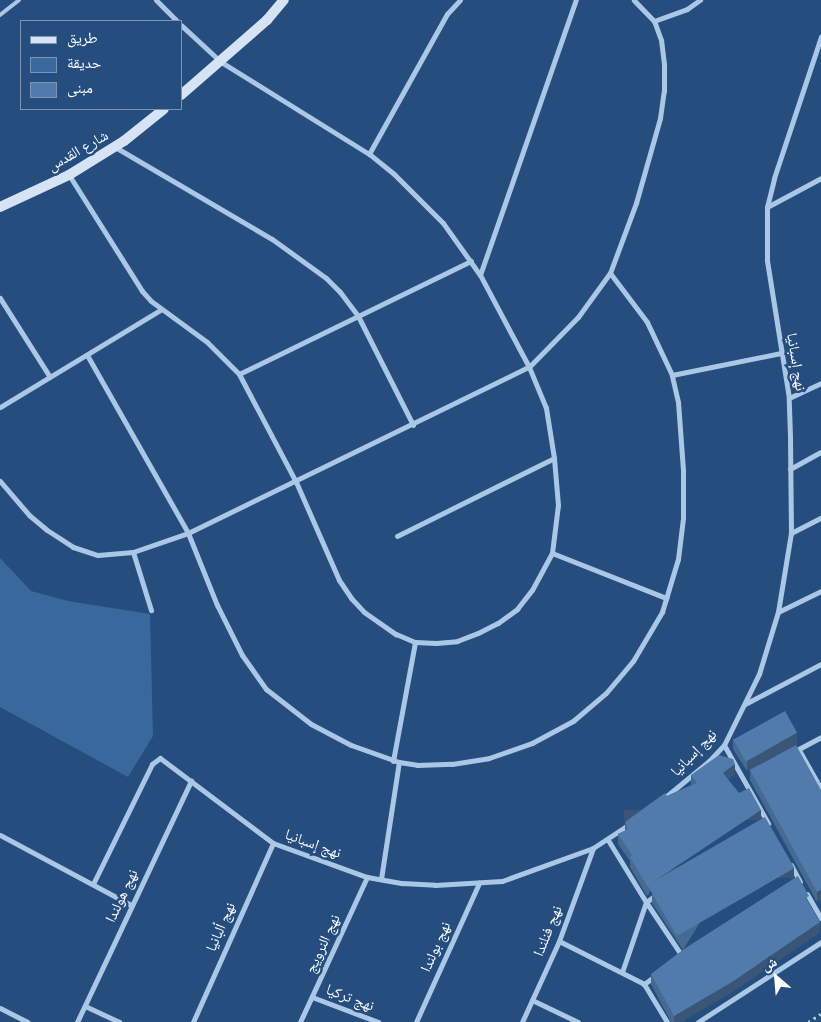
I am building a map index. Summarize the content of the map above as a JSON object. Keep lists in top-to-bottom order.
{
  "streets": {
    "street": [
      "شارع القدس",
      "نهج إسبانيا",
      "نهج هولندا",
      "نهج ألبانيا",
      "نهج فنلندا",
      "نهج النرويج",
      "نهج بولندا",
      "نهج تركيا"
    ]
  },
  "crossings": [
    ["نهج إسبانيا", "نهج هولندا"],
    ["نهج إسبانيا", "نهج ألبانيا"],
    ["نهج إسبانيا", "نهج فنلندا"],
    ["نهج إسبانيا", "نهج النرويج"],
    ["نهج إسبانيا", "نهج بولندا"],
    ["نهج النرويج", "نهج تركيا"]
  ],
  "legend": ["طريق", "حديقة", "مبنى"],
  "north": "top left"
}
